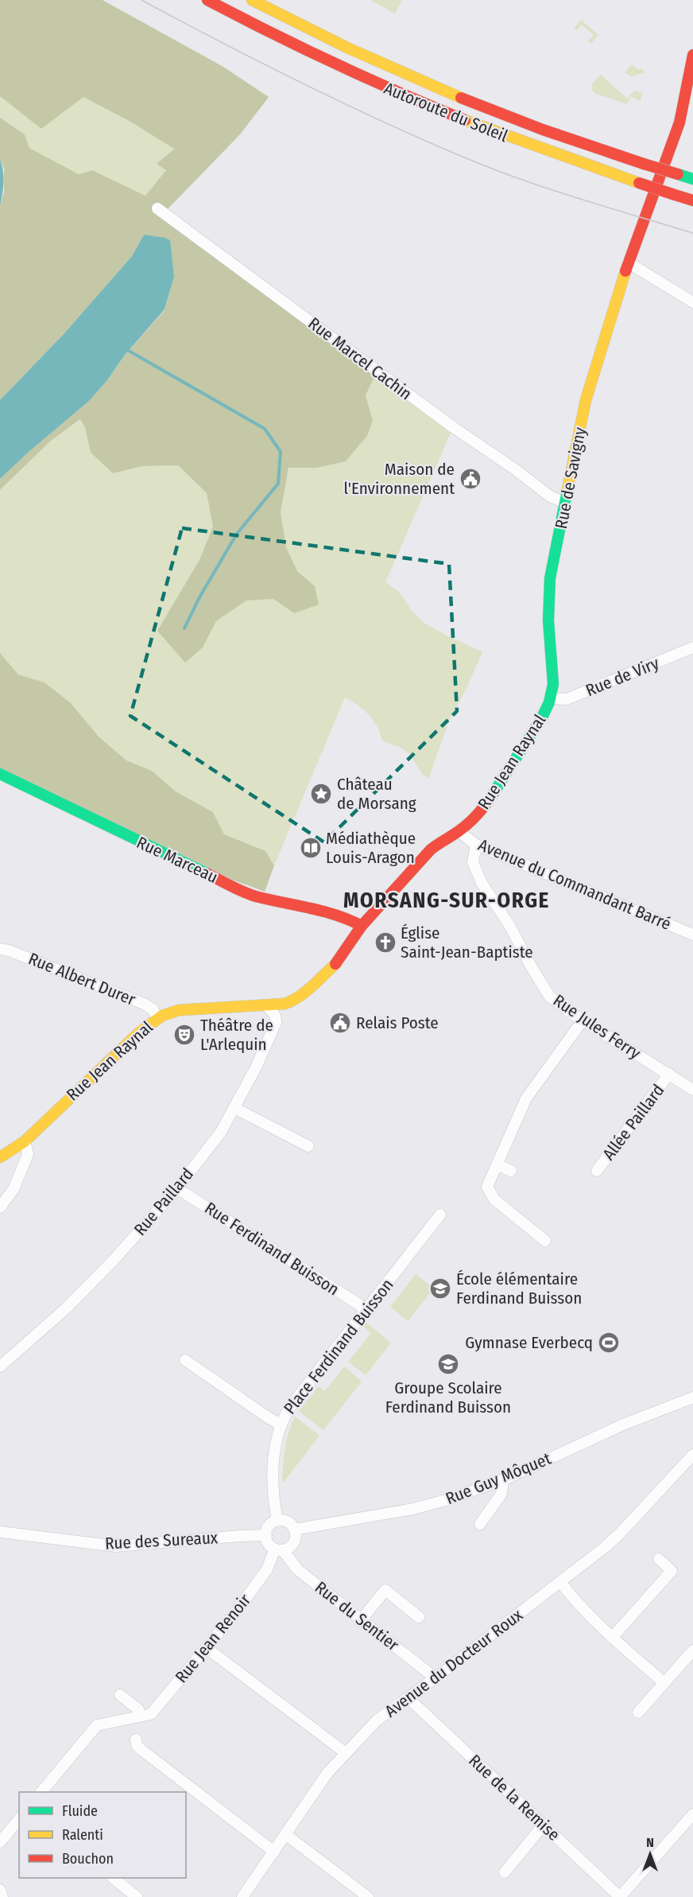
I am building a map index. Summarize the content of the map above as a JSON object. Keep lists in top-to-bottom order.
{
  "streets": {
    "main road": [
      "Autoroute du Soleil",
      "Rue de Savigny",
      "Rue Jean Raynal",
      "Rue Marceau"
    ],
    "street": [
      "Rue Marcel Cachin",
      "Rue de Viry",
      "Avenue du Commandant Barré",
      "Rue Albert Durer",
      "Rue Jules Ferry",
      "Allée Paillard",
      "Rue Paillard",
      "Rue Ferdinand Buisson",
      "Place Ferdinand Buisson",
      "Rue Guy Môquet",
      "Rue des Sureaux",
      "Rue du Sentier",
      "Rue Jean Renoir",
      "Avenue du Docteur Roux",
      "Rue de la Remise"
    ]
  },
  "crossings": [
    ["Rue Marcel Cachin", "Rue de Savigny"],
    ["Rue de Savigny", "Rue de Viry"],
    ["Rue de Savigny", "Rue Jean Raynal"],
    ["Rue de Viry", "Rue Jean Raynal"],
    ["Rue Jean Raynal", "Rue Marceau"],
    ["Rue Jean Raynal", "Avenue du Commandant Barré"],
    ["Rue Jean Raynal", "Rue Albert Durer"],
    ["Rue Jean Raynal", "Rue Paillard"],
    ["Avenue du Commandant Barré", "Rue Jules Ferry"],
    ["Rue Jules Ferry", "Allée Paillard"],
    ["Rue Paillard", "Rue Ferdinand Buisson"],
    ["Rue Ferdinand Buisson", "Place Ferdinand Buisson"],
    ["Place Ferdinand Buisson", "Rue Guy Môquet"],
    ["Place Ferdinand Buisson", "Rue des Sureaux"],
    ["Place Ferdinand Buisson", "Rue du Sentier"],
    ["Place Ferdinand Buisson", "Rue Jean Renoir"],
    ["Rue Guy Môquet", "Rue des Sureaux"],
    ["Rue Guy Môquet", "Rue du Sentier"],
    ["Rue Guy Môquet", "Rue Jean Renoir"],
    ["Rue des Sureaux", "Rue du Sentier"],
    ["Rue des Sureaux", "Rue Jean Renoir"],
    ["Rue du Sentier", "Rue Jean Renoir"],
    ["Rue du Sentier", "Avenue du Docteur Roux"],
    ["Avenue du Docteur Roux", "Rue de la Remise"]
  ],
  "districts": ["MORSANG-SUR-ORGE"],
  "places": {
    "public building": ["Maison de l'Environnement", "Relais Poste"],
    "place": ["Château de Morsang"],
    "library": ["Médiathèque Louis-Aragon"],
    "church": ["Église Saint-Jean-Baptiste"],
    "theatre": ["Théâtre de L'Arlequin"],
    "school or university": ["École élémentaire Ferdinand Buisson", "Groupe Scolaire Ferdinand Buisson"],
    "sports": ["Gymnase Everbecq"]
  },
  "legend": ["Fluide", "Ralenti", "Bouchon"],
  "north": "top"
}
